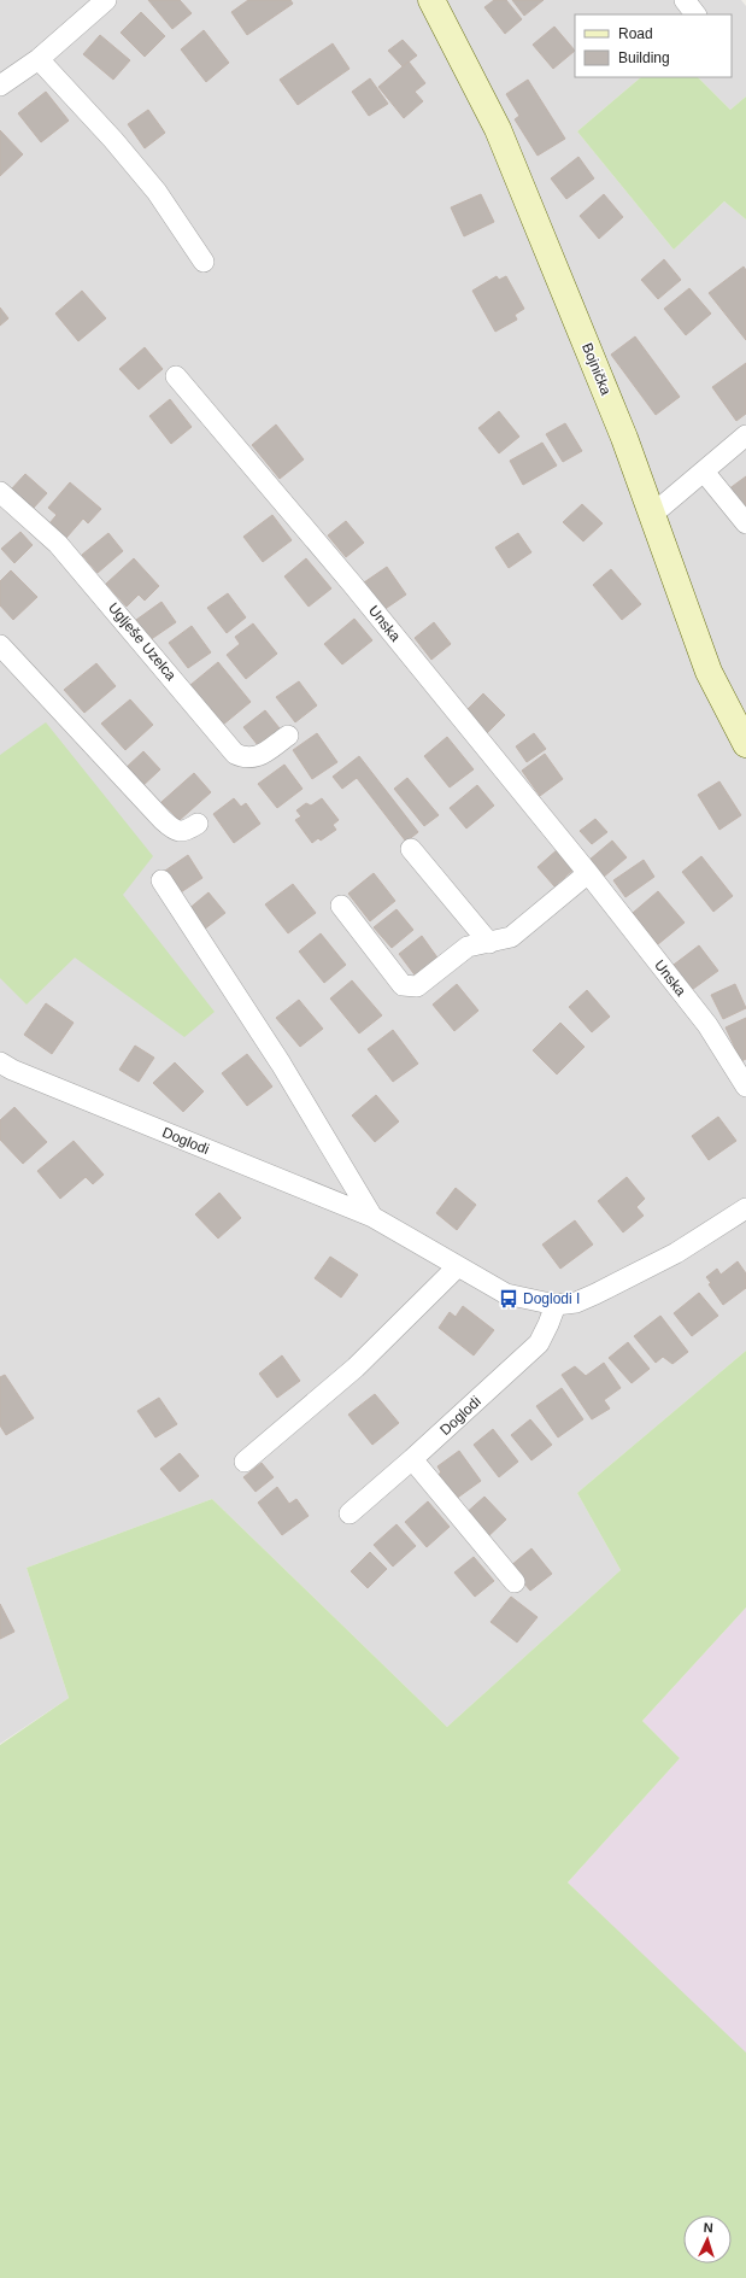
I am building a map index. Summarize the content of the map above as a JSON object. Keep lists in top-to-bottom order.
{
  "streets": {
    "main road": ["Bojnička"],
    "street": ["Unska", "Uglješe Uzelca", "Doglodi"]
  },
  "places": {
    "bus stop": ["Doglodi I"]
  },
  "legend": ["Road", "Building"],
  "north": "top"
}
